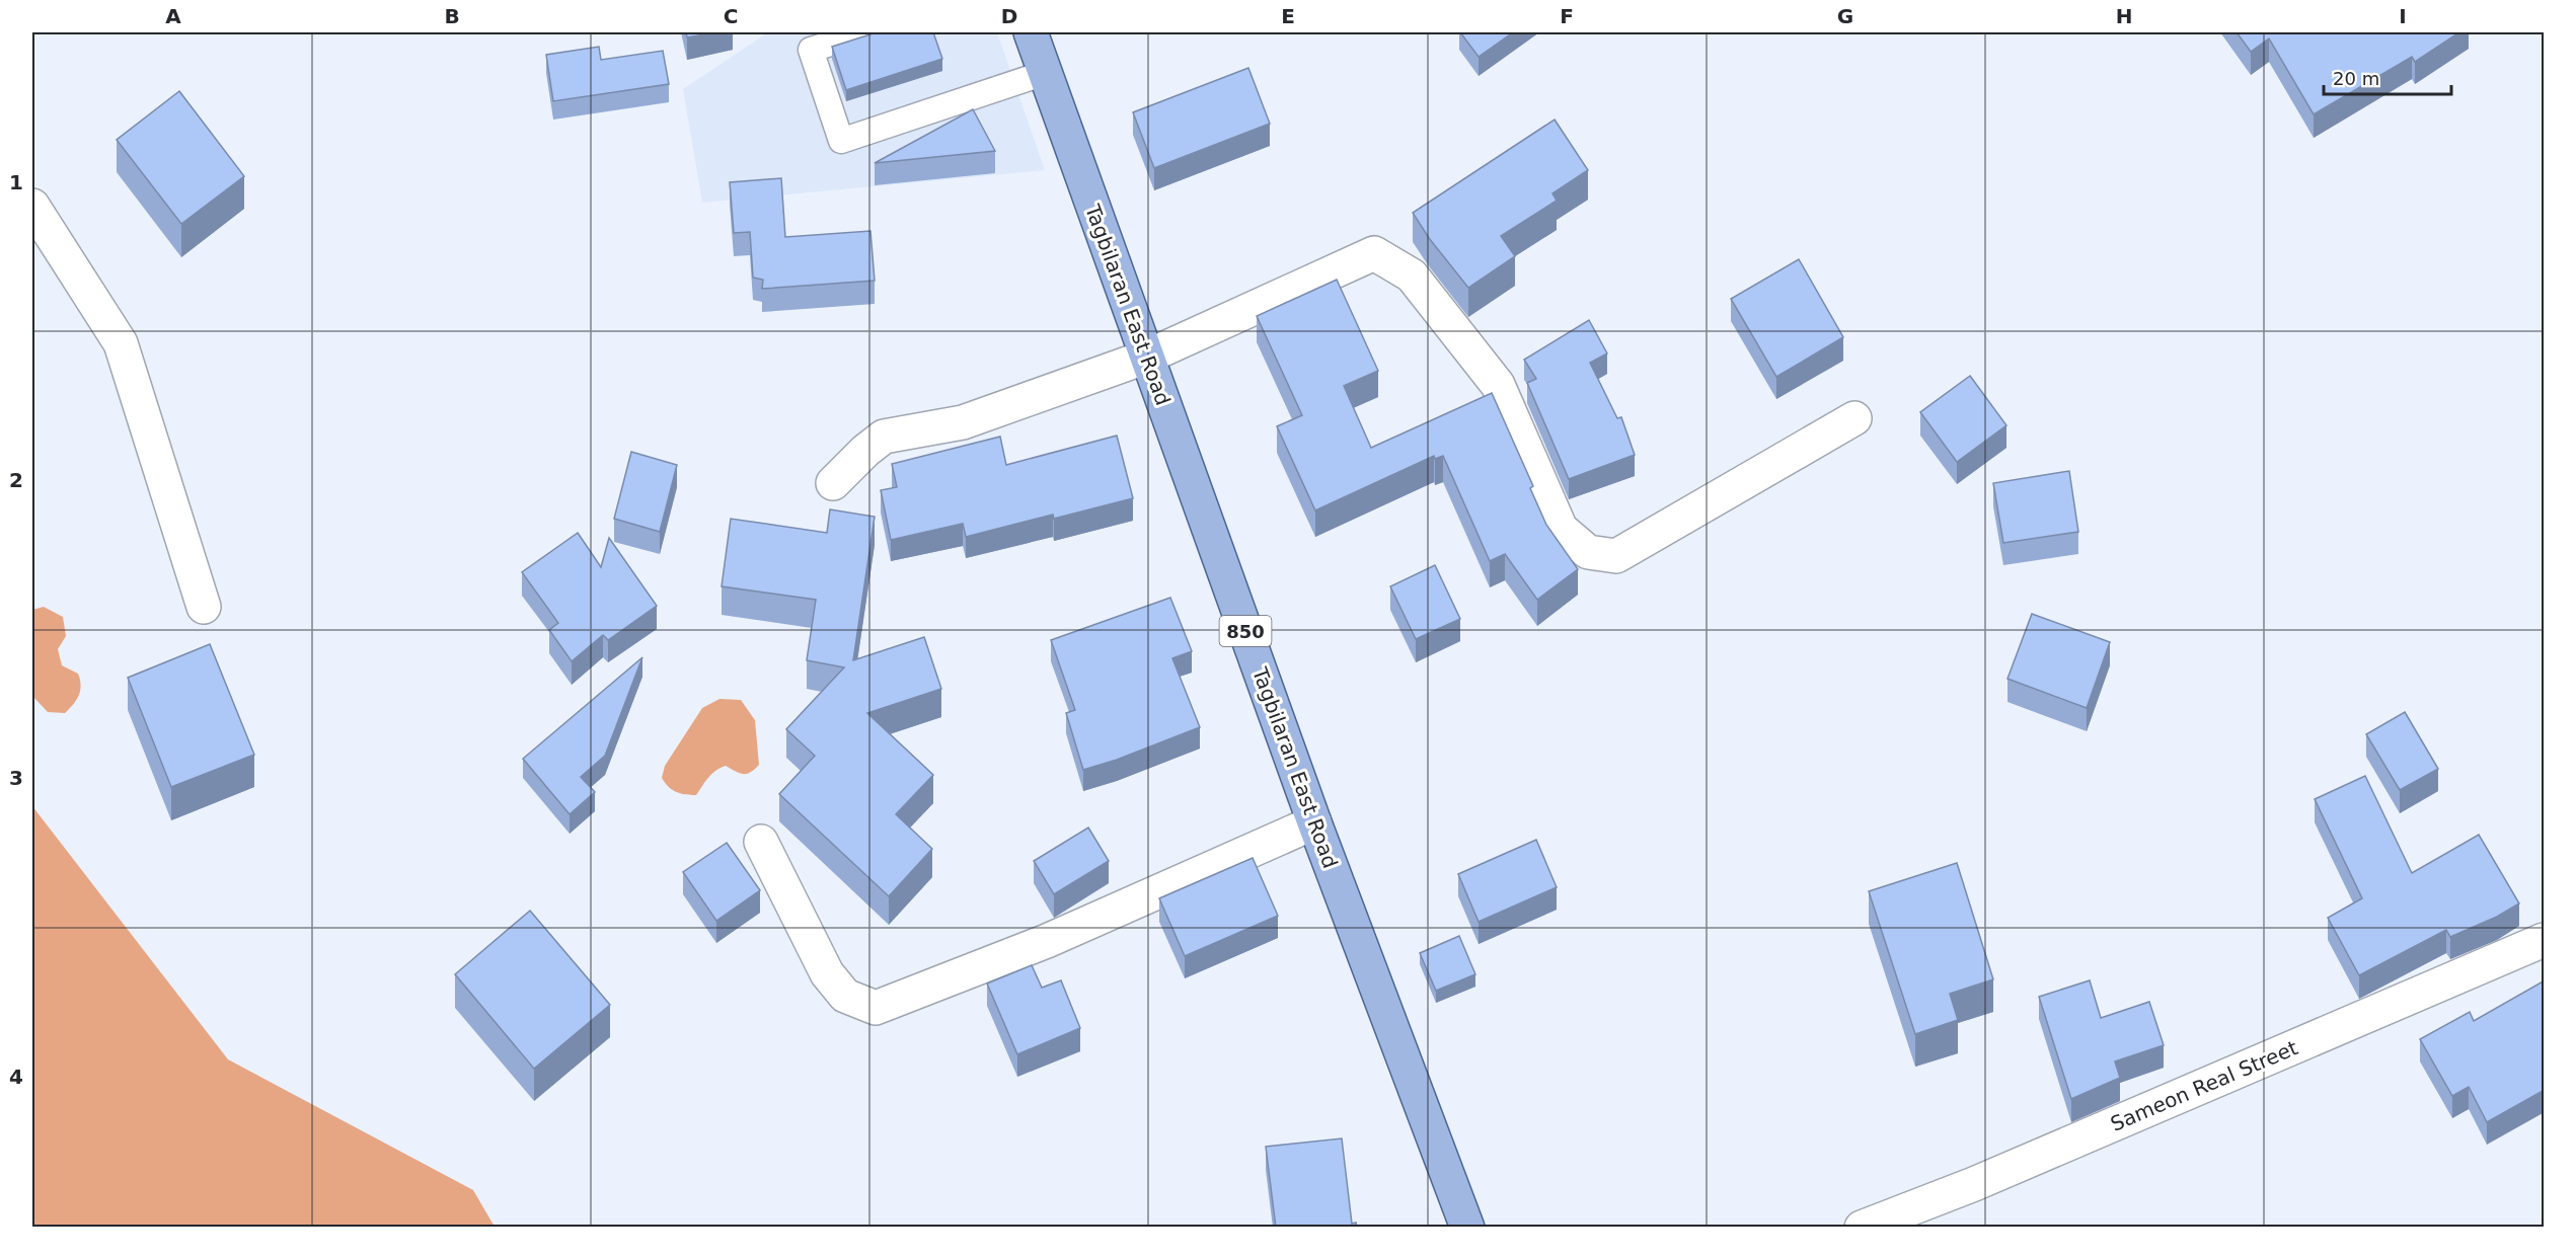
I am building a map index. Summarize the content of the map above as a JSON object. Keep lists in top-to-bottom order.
{
  "streets": {
    "main road": ["Tagbilaran East Road", "850"],
    "street": ["Sameon Real Street"]
  },
  "scale_bar": "20 m",
  "grid": {
    "columns": [
      "A",
      "B",
      "C",
      "D",
      "E",
      "F",
      "G",
      "H",
      "I"
    ],
    "rows": [
      "1",
      "2",
      "3",
      "4"
    ]
  }
}
